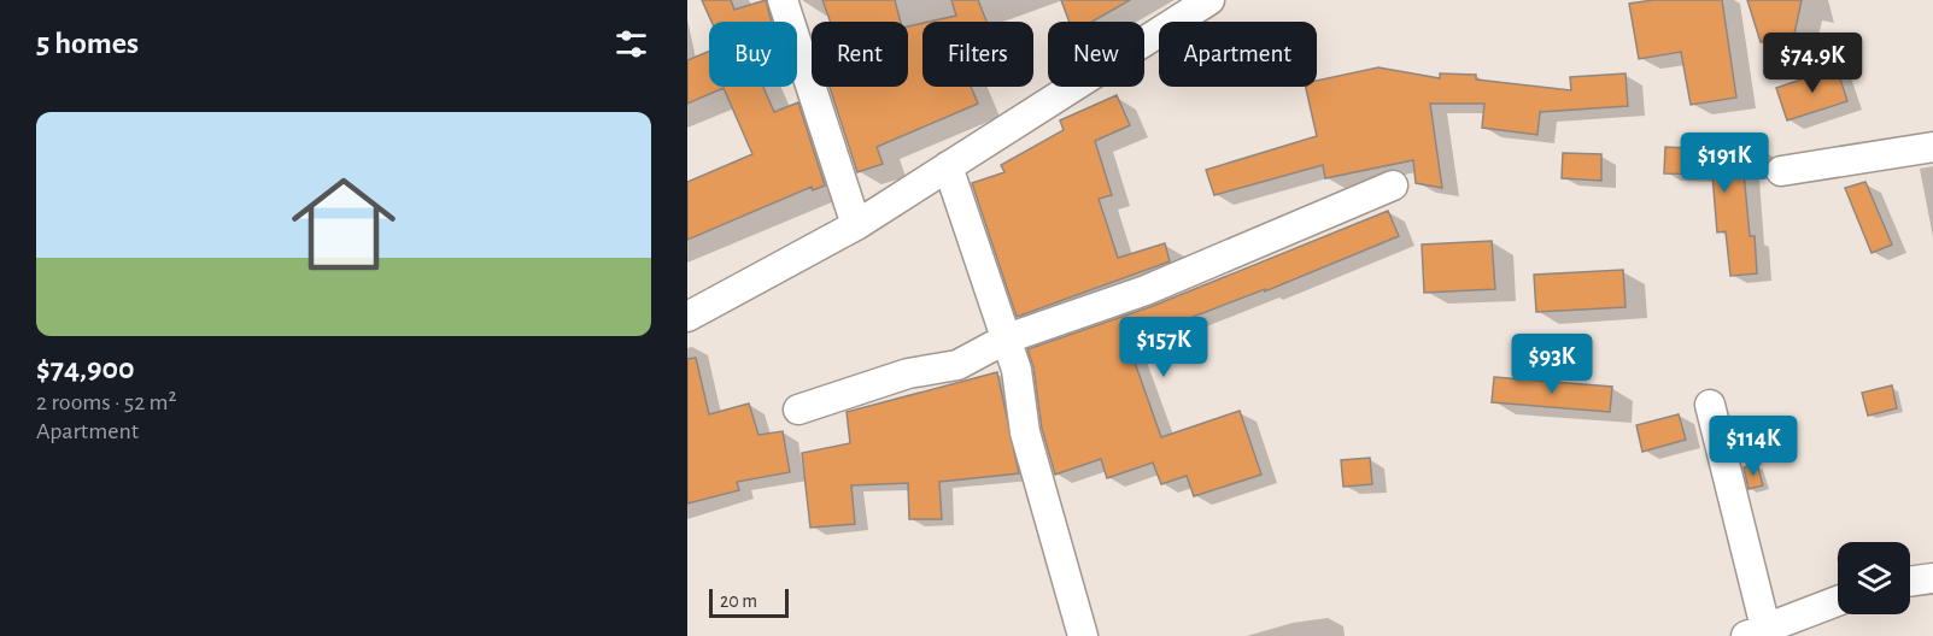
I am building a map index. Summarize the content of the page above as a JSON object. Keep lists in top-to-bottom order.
{
  "scale_bar": "20 m",
  "page": {
    "heading": "5 homes",
    "chip": [
      "Buy",
      "Rent",
      "Filters",
      "New",
      "Apartment"
    ],
    "price": [
      "$74.9K",
      "$191K",
      "$157K",
      "$93K",
      "$114K"
    ],
    "list": [
      {
        "name": "$74,900",
        "note": "2 rooms · 52 m² · Apartment"
      }
    ],
    "scale": "20 m"
  }
}
